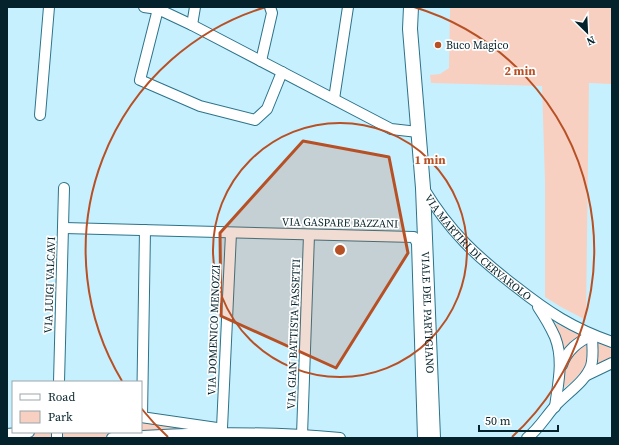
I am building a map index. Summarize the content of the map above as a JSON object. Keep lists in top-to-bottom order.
{
  "streets": {
    "main road": ["VIA MARTIRI DI CERVAROLO", "VIALE DEL PARTIGIANO"],
    "street": [
      "VIA GASPARE BAZZANI",
      "VIA LUIGI VALCAVI",
      "VIA DOMENICO MENOZZI",
      "VIA GIAN BATTISTA FASSETTI"
    ]
  },
  "crossings": [
    ["VIA GASPARE BAZZANI", "VIA LUIGI VALCAVI"],
    ["VIA GASPARE BAZZANI", "VIA DOMENICO MENOZZI"],
    ["VIA GASPARE BAZZANI", "VIA GIAN BATTISTA FASSETTI"],
    ["VIA MARTIRI DI CERVAROLO", "VIALE DEL PARTIGIANO"]
  ],
  "places": ["Buco Magico"],
  "legend": ["Road", "Park"],
  "scale_bar": "50 m",
  "north": "bottom right",
  "rings": ["2 min", "1 min"]
}
